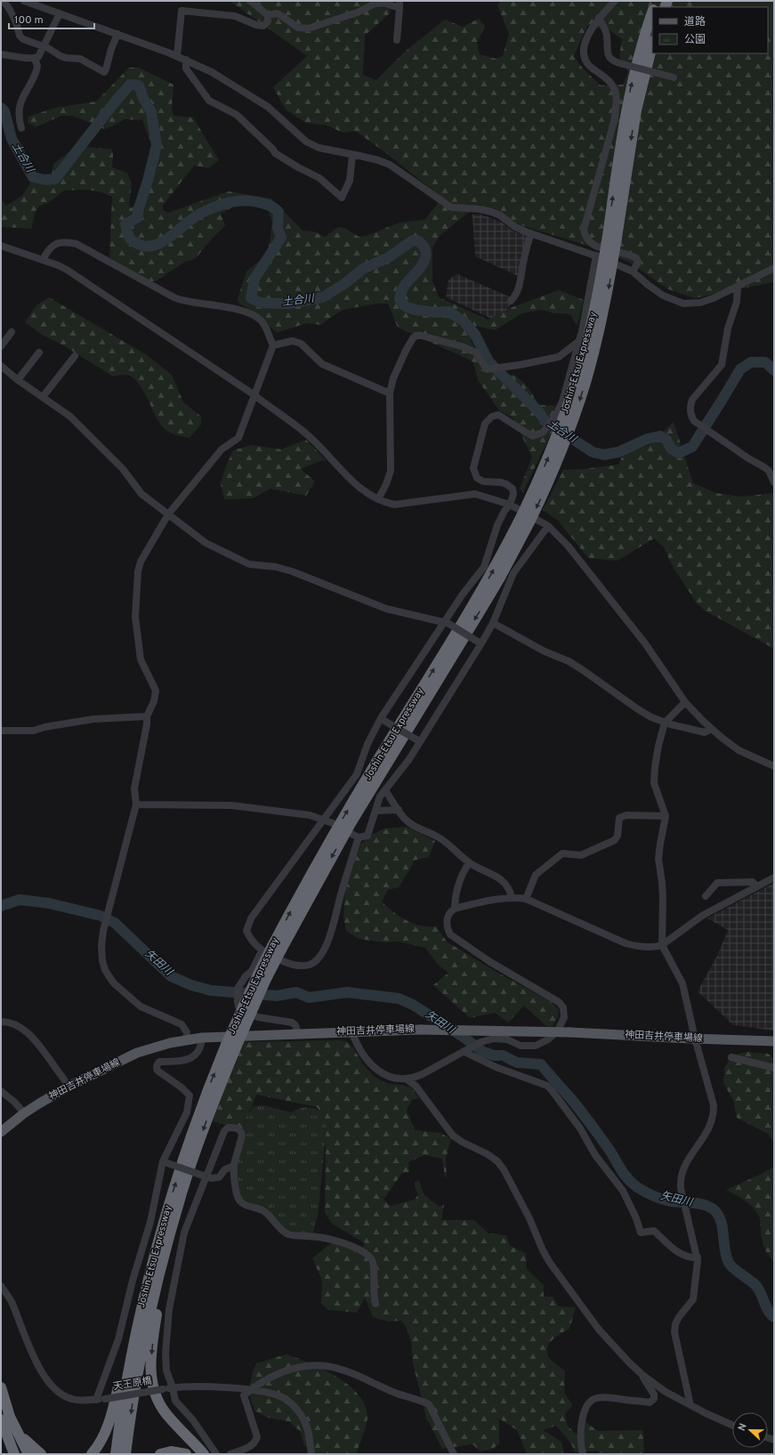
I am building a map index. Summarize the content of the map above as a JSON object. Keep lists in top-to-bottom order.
{
  "streets": {
    "highway": ["Joshin-Etsu Expressway"],
    "main road": ["神田吉井停車場線"],
    "street": ["天王原橋"]
  },
  "water": ["土合川", "矢田川"],
  "legend": ["道路", "公園"],
  "scale_bar": "100 m",
  "north": "left"
}
